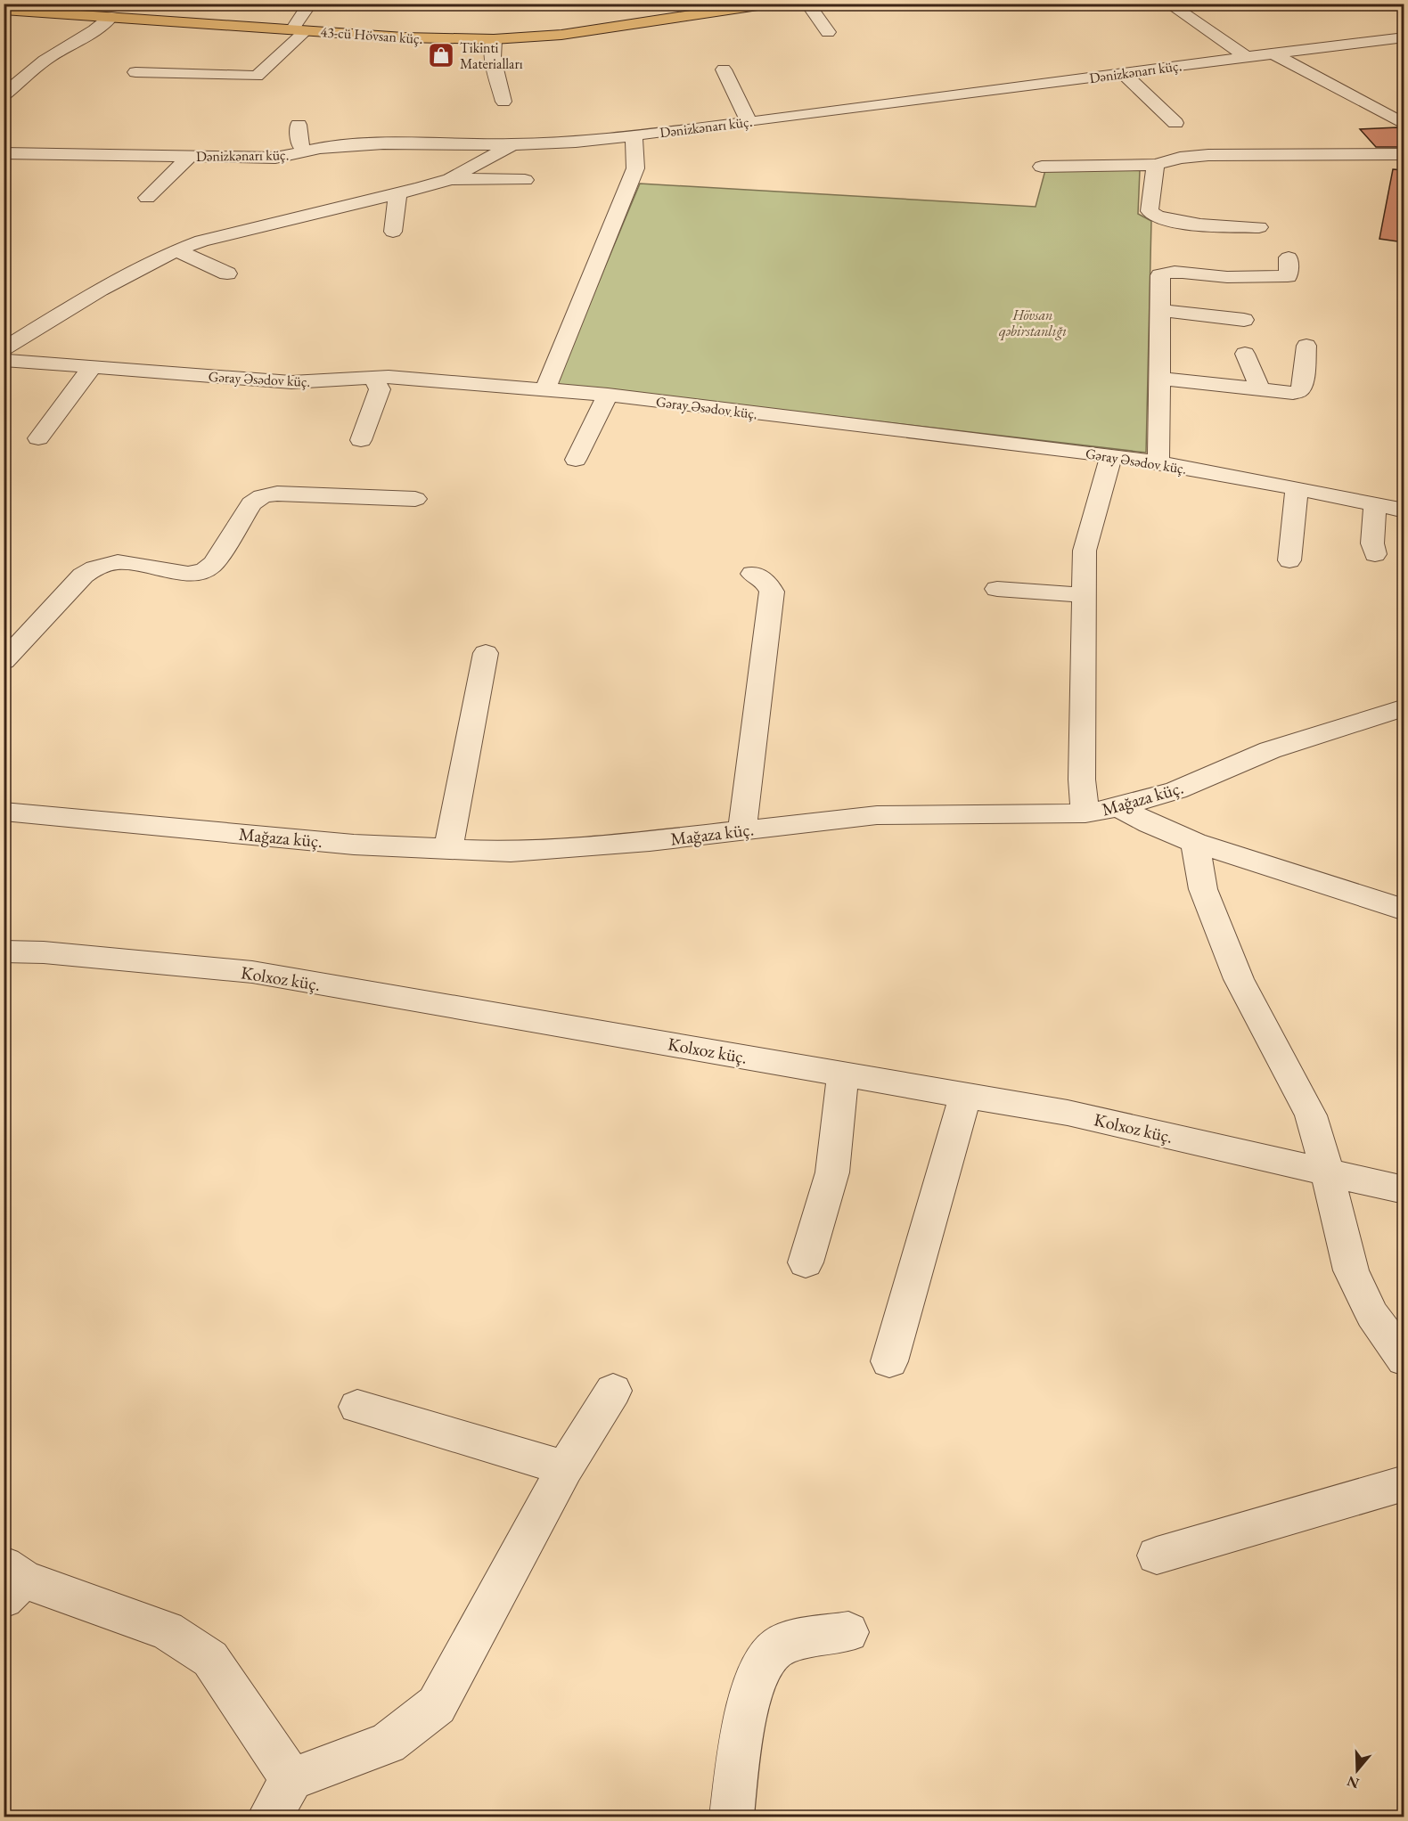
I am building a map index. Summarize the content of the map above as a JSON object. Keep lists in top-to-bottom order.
{
  "streets": {
    "main road": ["43-cü Hövsan küç."],
    "street": [
      "Dənizkənarı küç.",
      "Gəray Əsədov küç.",
      "Mağaza küç.",
      "Kolxoz küç."
    ]
  },
  "parks": ["Hövsan qəbirstanlığı"],
  "places": {
    "shop": ["Tikinti Materialları"]
  },
  "north": "bottom"
}
